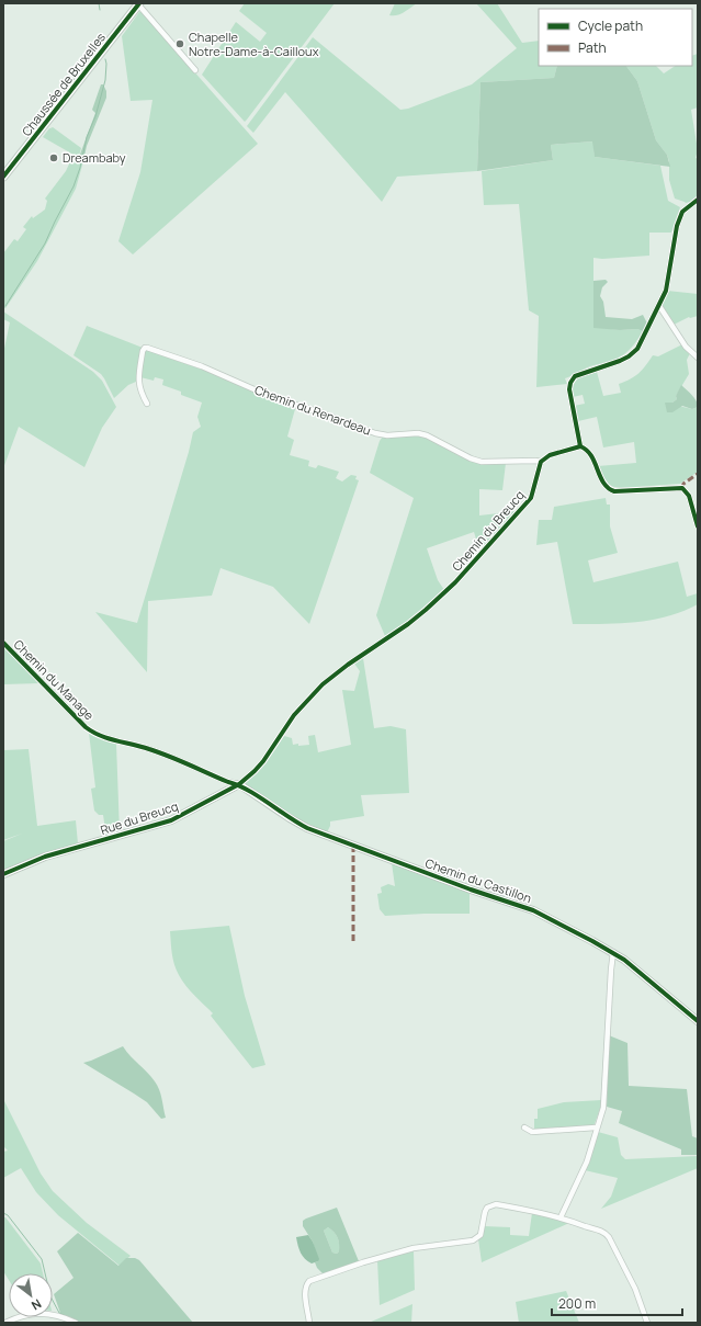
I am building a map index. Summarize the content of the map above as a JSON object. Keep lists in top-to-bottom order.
{
  "streets": {
    "main road": ["Chaussée de Bruxelles"],
    "street": [
      "Chemin du Renardeau",
      "Chemin du Breucq",
      "Chemin du Manage",
      "Rue du Breucq",
      "Chemin du Castillon"
    ]
  },
  "crossings": [
    ["Chemin du Renardeau", "Chemin du Breucq"],
    ["Chemin du Breucq", "Rue du Breucq"],
    ["Chemin du Manage", "Rue du Breucq"],
    ["Chemin du Manage", "Chemin du Castillon"],
    ["Rue du Breucq", "Chemin du Castillon"]
  ],
  "places": ["Chapelle Notre-Dame-à-Cailloux", "Dreambaby"],
  "legend": ["Cycle path", "Path"],
  "scale_bar": "200 m",
  "north": "bottom right"
}
